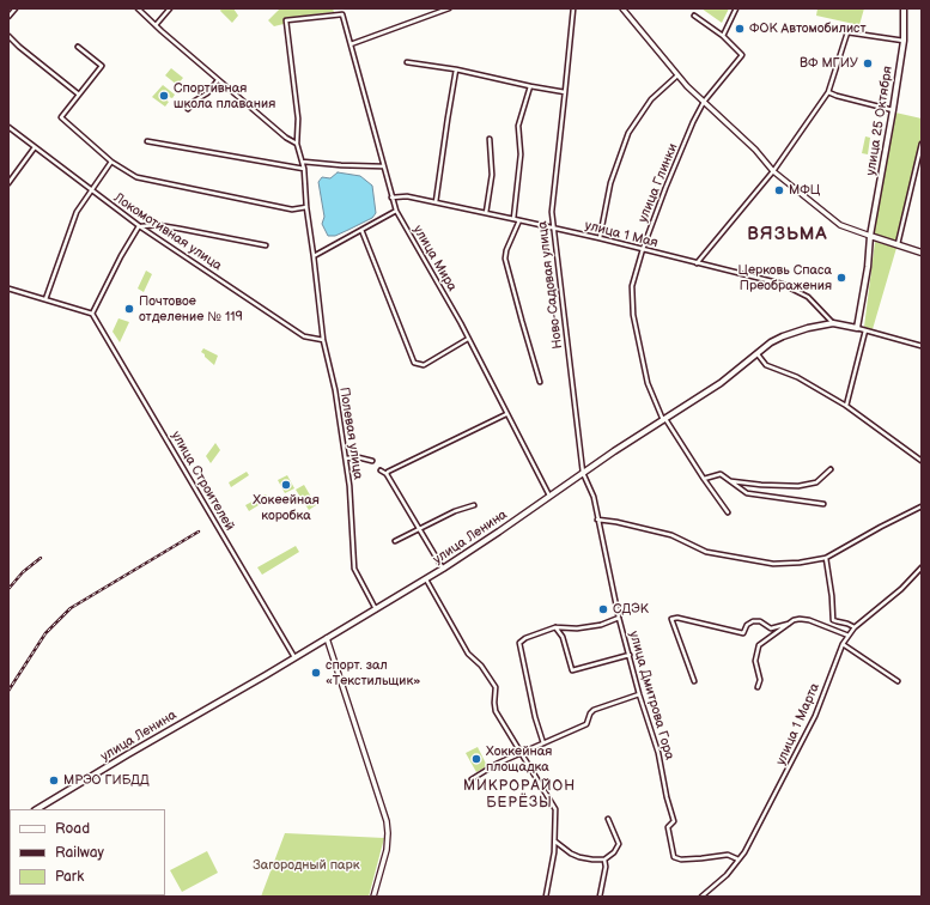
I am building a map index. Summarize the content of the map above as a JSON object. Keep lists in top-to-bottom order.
{
  "streets": {
    "main road": ["улица 25 Октября", "улица Ленина"],
    "street": [
      "улица Глинки",
      "Локомотивная улица",
      "улица 1 Мая",
      "улица Мира",
      "Ново-Садовая улица",
      "Полевая улица",
      "улица Строителей",
      "улица Дмитрова Гора",
      "улица 1 Марта"
    ]
  },
  "crossings": [
    ["улица 25 Октября", "улица Ленина"],
    ["улица Глинки", "улица 1 Мая"],
    ["улица Глинки", "улица Ленина"],
    ["Локомотивная улица", "Полевая улица"],
    ["улица 1 Мая", "улица Мира"],
    ["улица 1 Мая", "Ново-Садовая улица"],
    ["улица 1 Мая", "улица Ленина"],
    ["улица Мира", "Полевая улица"],
    ["улица Мира", "улица Ленина"],
    ["Ново-Садовая улица", "улица Ленина"],
    ["Ново-Садовая улица", "улица Дмитрова Гора"],
    ["Полевая улица", "улица Ленина"],
    ["улица Строителей", "улица Ленина"],
    ["улица Ленина", "улица Дмитрова Гора"],
    ["улица Дмитрова Гора", "улица 1 Марта"]
  ],
  "districts": ["ВЯЗЬМА", "МИКРОРАЙОН БЕРЁЗЫ"],
  "parks": ["Загородный парк"],
  "places": [
    "ФОК Автомобилист",
    "ВФ МГИУ",
    "Спортивная школа плавания",
    "МФЦ",
    "Церковь Спаса Преображения",
    "Почтовое отделение № 119",
    "Хокеейная коробка",
    "СДЭК",
    "спорт. зал «Текстильщик»",
    "Хоккейная площадка",
    "МРЭО ГИБДД"
  ],
  "legend": ["Road", "Railway", "Park"]
}
